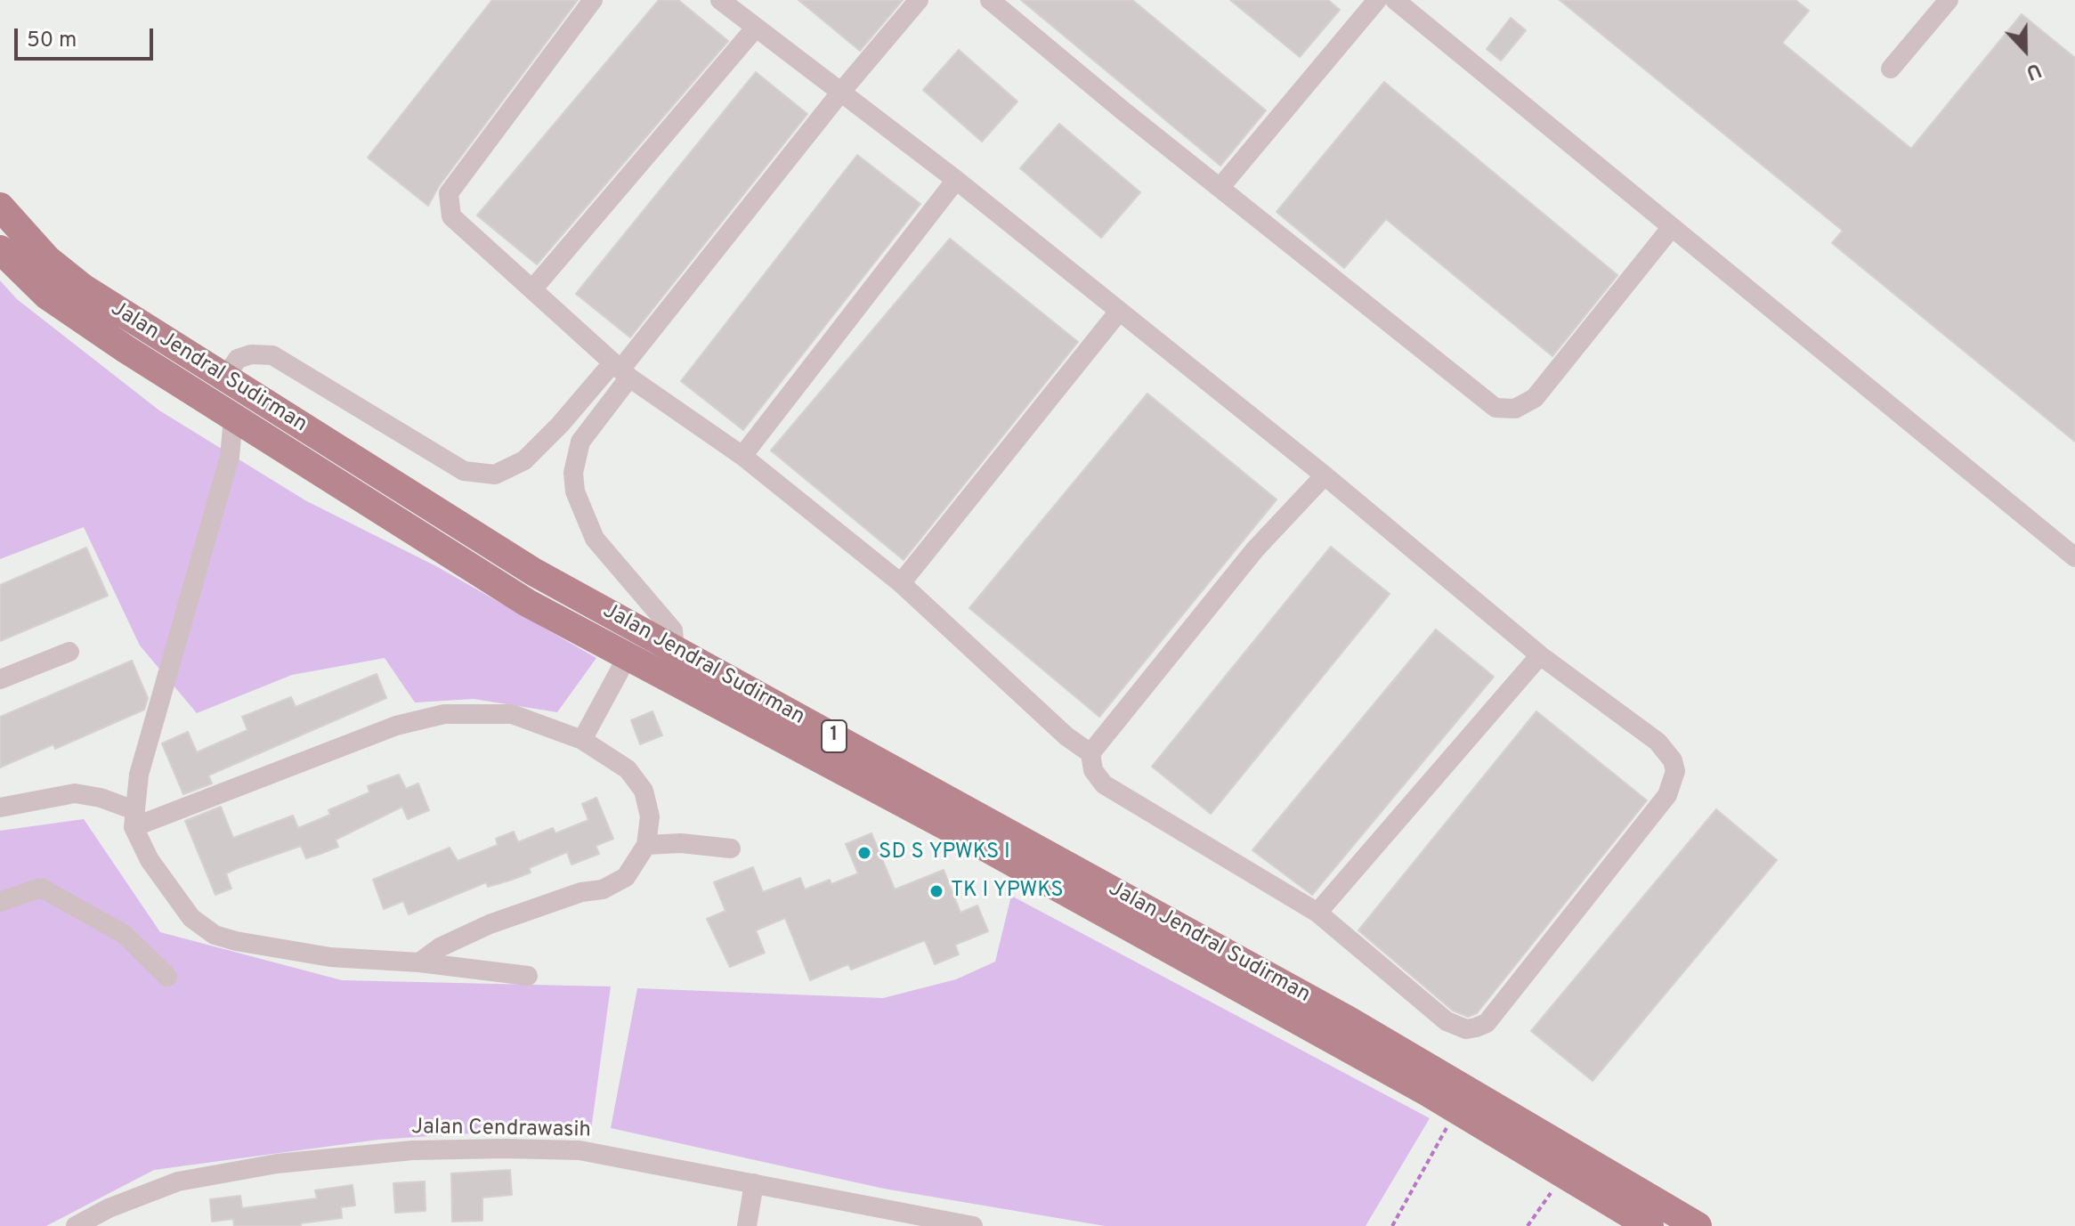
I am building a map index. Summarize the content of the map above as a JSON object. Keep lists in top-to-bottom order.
{
  "streets": {
    "highway": ["Jalan Jendral Sudirman", "1"],
    "street": ["Jalan Cendrawasih"]
  },
  "places": ["SD S YPWKS I", "TK I YPWKS"],
  "scale_bar": "50 m",
  "north": "bottom"
}
